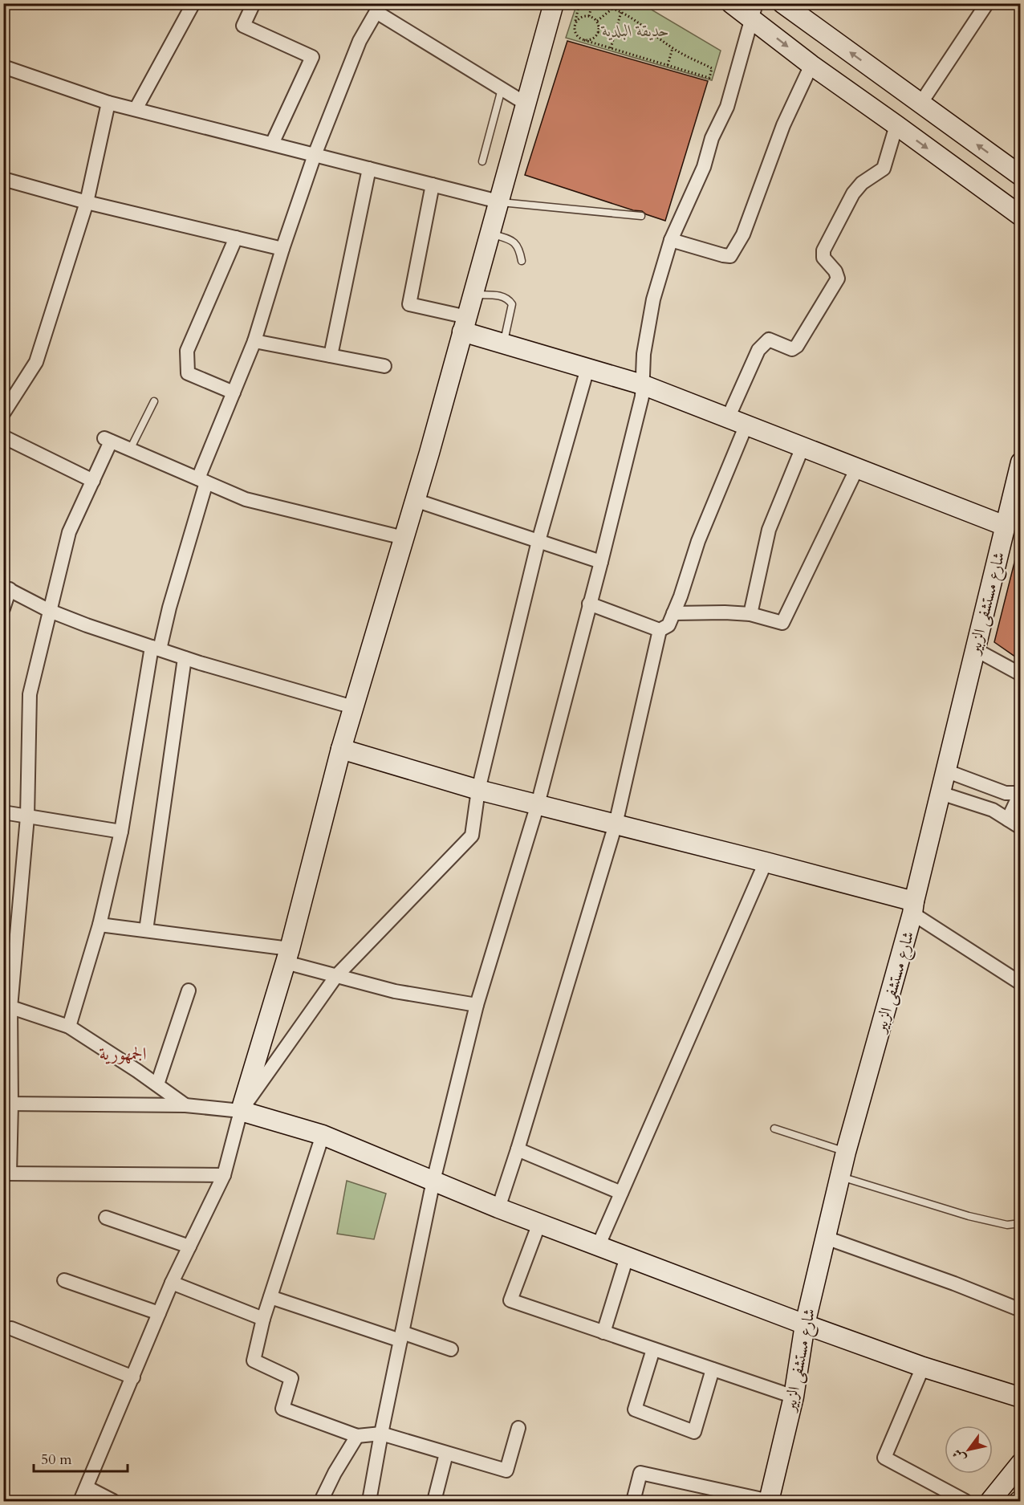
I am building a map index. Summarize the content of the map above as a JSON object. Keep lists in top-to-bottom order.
{
  "streets": {
    "street": ["شارع مستشفى الزبير"]
  },
  "districts": ["الجمهورية"],
  "parks": ["حديقة البلدية"],
  "scale_bar": "50 m",
  "north": "bottom left"
}
